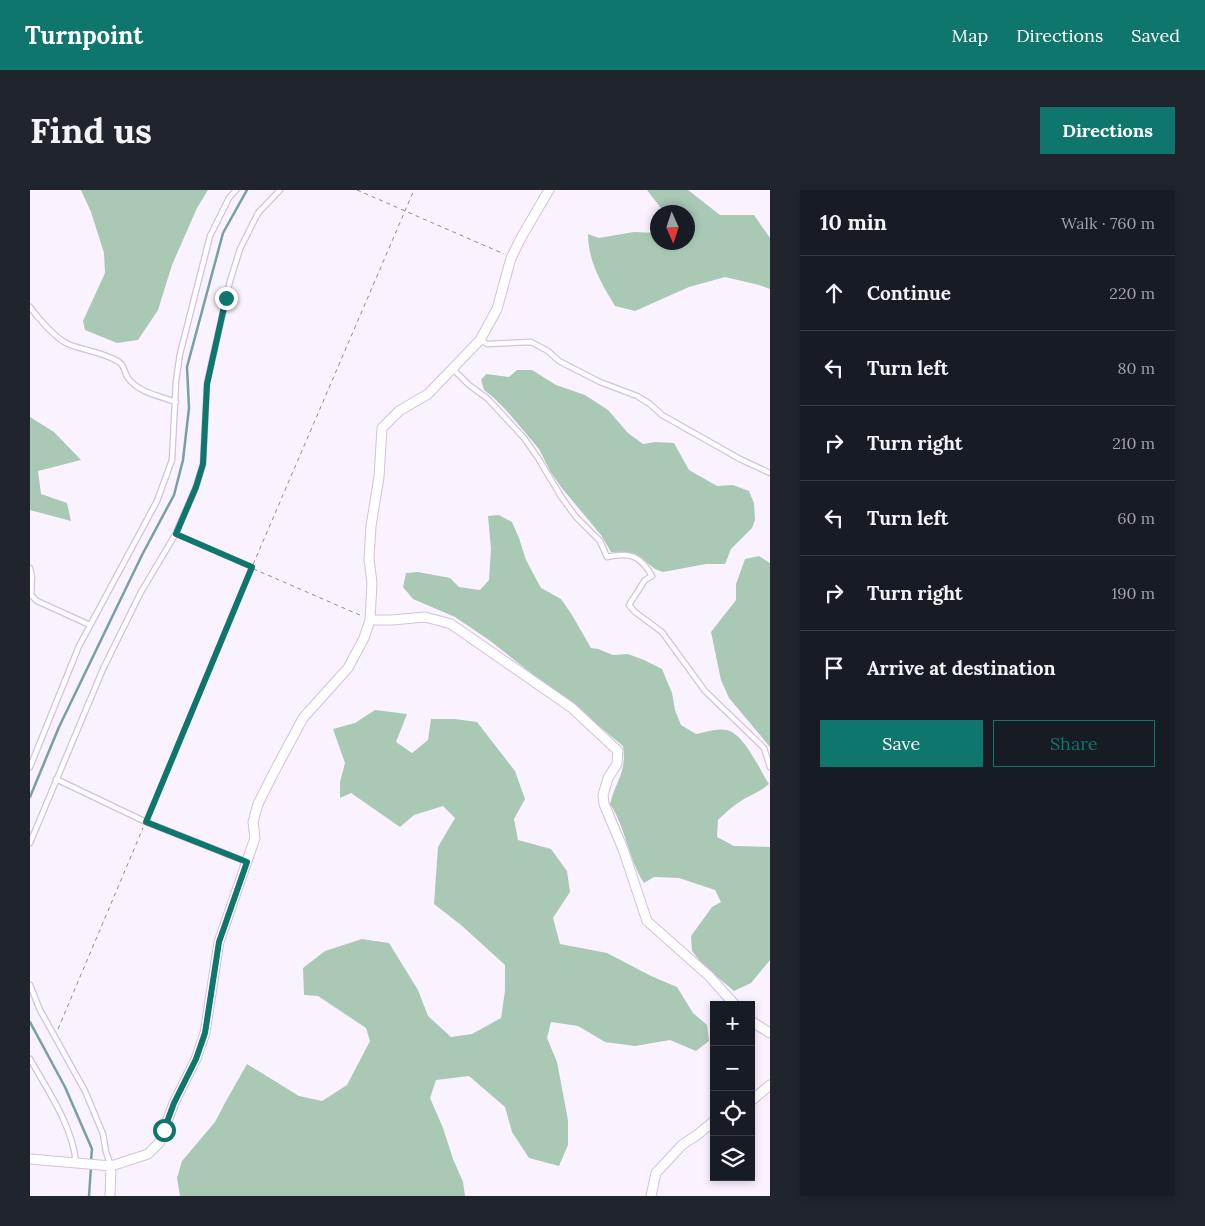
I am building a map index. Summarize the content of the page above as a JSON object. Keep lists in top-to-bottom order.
{
  "north": "bottom",
  "page": {
    "header": "Turnpoint",
    "nav": ["Map", "Directions", "Saved"],
    "buttons": [
      "Directions",
      ["Save", "Share"]
    ],
    "title": "Find us",
    "heading": ["10 min", "Walk · 760 m"],
    "list": [
      ["Continue", "220 m"],
      ["Turn left", "80 m"],
      ["Turn right", "210 m"],
      ["Turn left", "60 m"],
      ["Turn right", "190 m"],
      "Arrive at destination"
    ],
    "map_buttons": ["+", "−"]
  }
}
